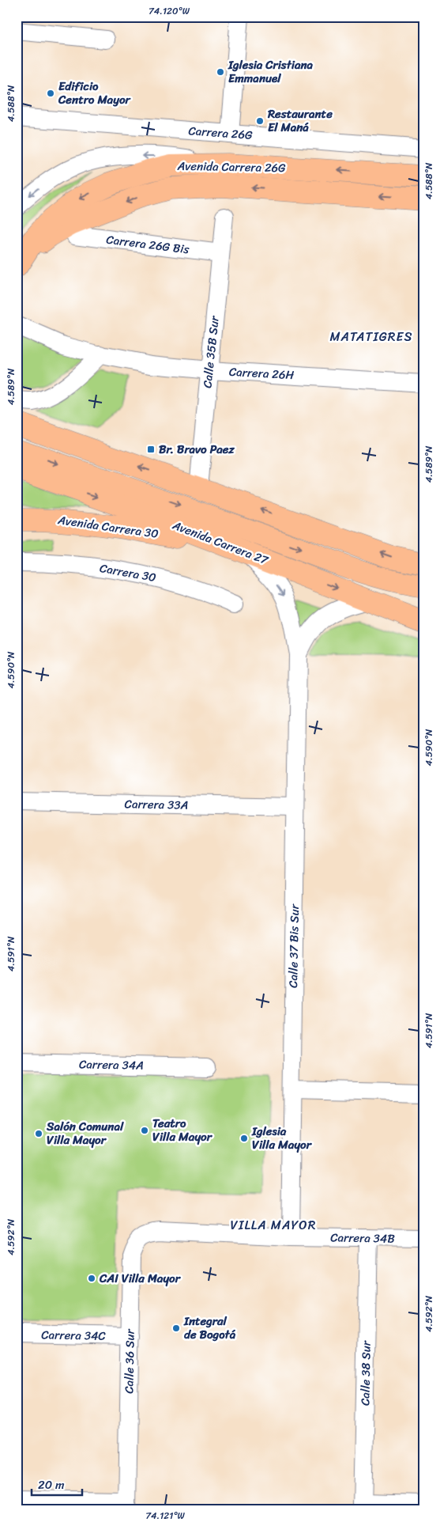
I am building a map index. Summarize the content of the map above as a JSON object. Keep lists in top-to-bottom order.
{
  "streets": {
    "main road": ["Avenida Carrera 26G", "Avenida Carrera 30", "Avenida Carrera 27"],
    "street": [
      "Carrera 26G",
      "Carrera 26G Bis",
      "Calle 35B Sur",
      "Carrera 26H",
      "Carrera 30",
      "Carrera 33A",
      "Calle 37 Bis Sur",
      "Carrera 34A",
      "Carrera 34B",
      "Carrera 34C",
      "Calle 36 Sur",
      "Calle 38 Sur"
    ]
  },
  "crossings": [
    ["Carrera 26G Bis", "Calle 35B Sur"],
    ["Calle 35B Sur", "Carrera 26H"],
    ["Avenida Carrera 30", "Avenida Carrera 27"],
    ["Avenida Carrera 30", "Calle 37 Bis Sur"],
    ["Avenida Carrera 27", "Calle 37 Bis Sur"],
    ["Carrera 33A", "Calle 37 Bis Sur"],
    ["Calle 37 Bis Sur", "Carrera 34B"],
    ["Carrera 34B", "Calle 36 Sur"],
    ["Carrera 34B", "Calle 38 Sur"],
    ["Carrera 34C", "Calle 36 Sur"]
  ],
  "one_way": ["Avenida Carrera 26G"],
  "districts": ["MATATIGRES", "VILLA MAYOR"],
  "places": {
    "other": [
      "Iglesia Cristiana Emmanuel",
      "Edificio Centro Mayor",
      "Restaurante El Maná",
      "Teatro Villa Mayor",
      "Salón Comunal Villa Mayor",
      "Iglesia Villa Mayor",
      "CAI Villa Mayor",
      "Integral de Bogotá"
    ],
    "transit": ["Br. Bravo Paez"]
  },
  "scale_bar": "20 m",
  "coordinates": [
    "74.120°W",
    "4.588°N",
    "4.589°N",
    "4.590°N",
    "4.591°N",
    "4.592°N",
    "74.121°W"
  ]
}
